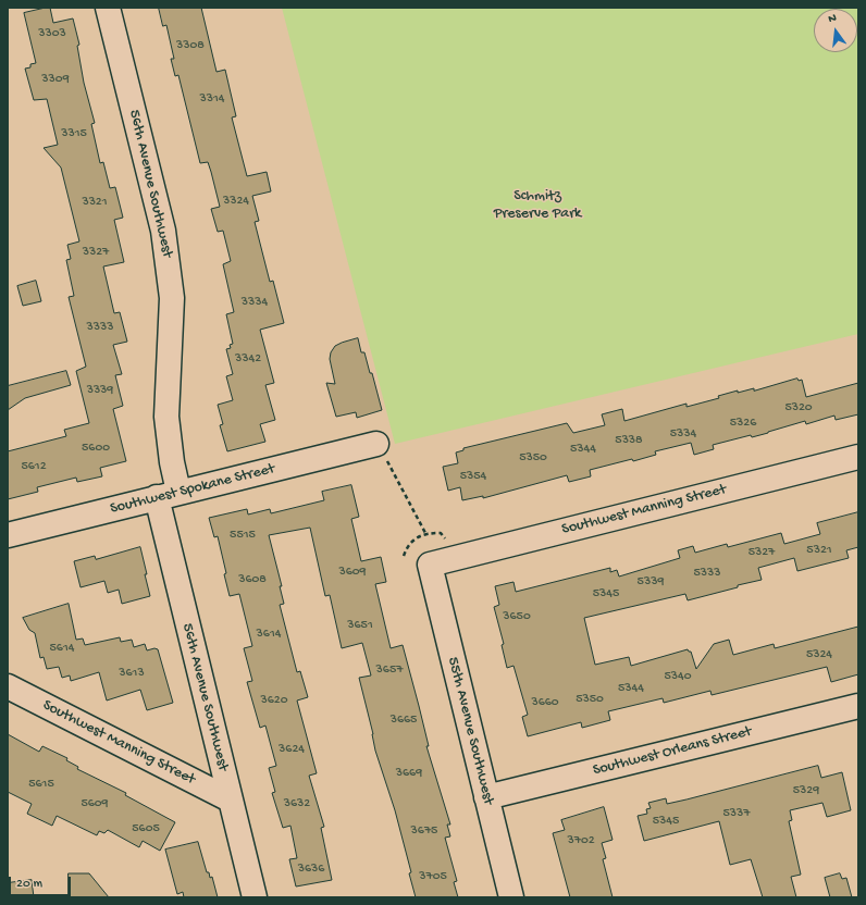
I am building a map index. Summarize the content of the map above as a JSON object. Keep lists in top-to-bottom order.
{
  "streets": {
    "street": [
      "56th Avenue Southwest",
      "Southwest Spokane Street",
      "Southwest Manning Street",
      "55th Avenue Southwest",
      "Southwest Orleans Street"
    ]
  },
  "crossings": [
    ["56th Avenue Southwest", "Southwest Spokane Street"],
    ["56th Avenue Southwest", "Southwest Manning Street"],
    ["Southwest Manning Street", "55th Avenue Southwest"],
    ["55th Avenue Southwest", "Southwest Orleans Street"]
  ],
  "parks": ["Schmitz Preserve Park"],
  "house_numbers": [
    "3303",
    "3308",
    "3309",
    "3314",
    "3315",
    "3324",
    "3321",
    "3327",
    "3334",
    "3333",
    "3342",
    "3339",
    "5320",
    "5326",
    "5334",
    "5338",
    "5600",
    "5344",
    "5350",
    "5612",
    "5354",
    "5515",
    "5321",
    "5327",
    "3609",
    "5333",
    "3608",
    "5339",
    "5345",
    "3650",
    "3651",
    "3614",
    "5614",
    "5324",
    "3657",
    "3613",
    "5340",
    "5344",
    "5350",
    "3620",
    "3660",
    "3665",
    "3624",
    "3669",
    "5615",
    "5329",
    "5609",
    "3632",
    "5337",
    "5345",
    "5605",
    "3675",
    "3702",
    "3636",
    "3705"
  ],
  "scale_bar": "20 m",
  "north": "top"
}
